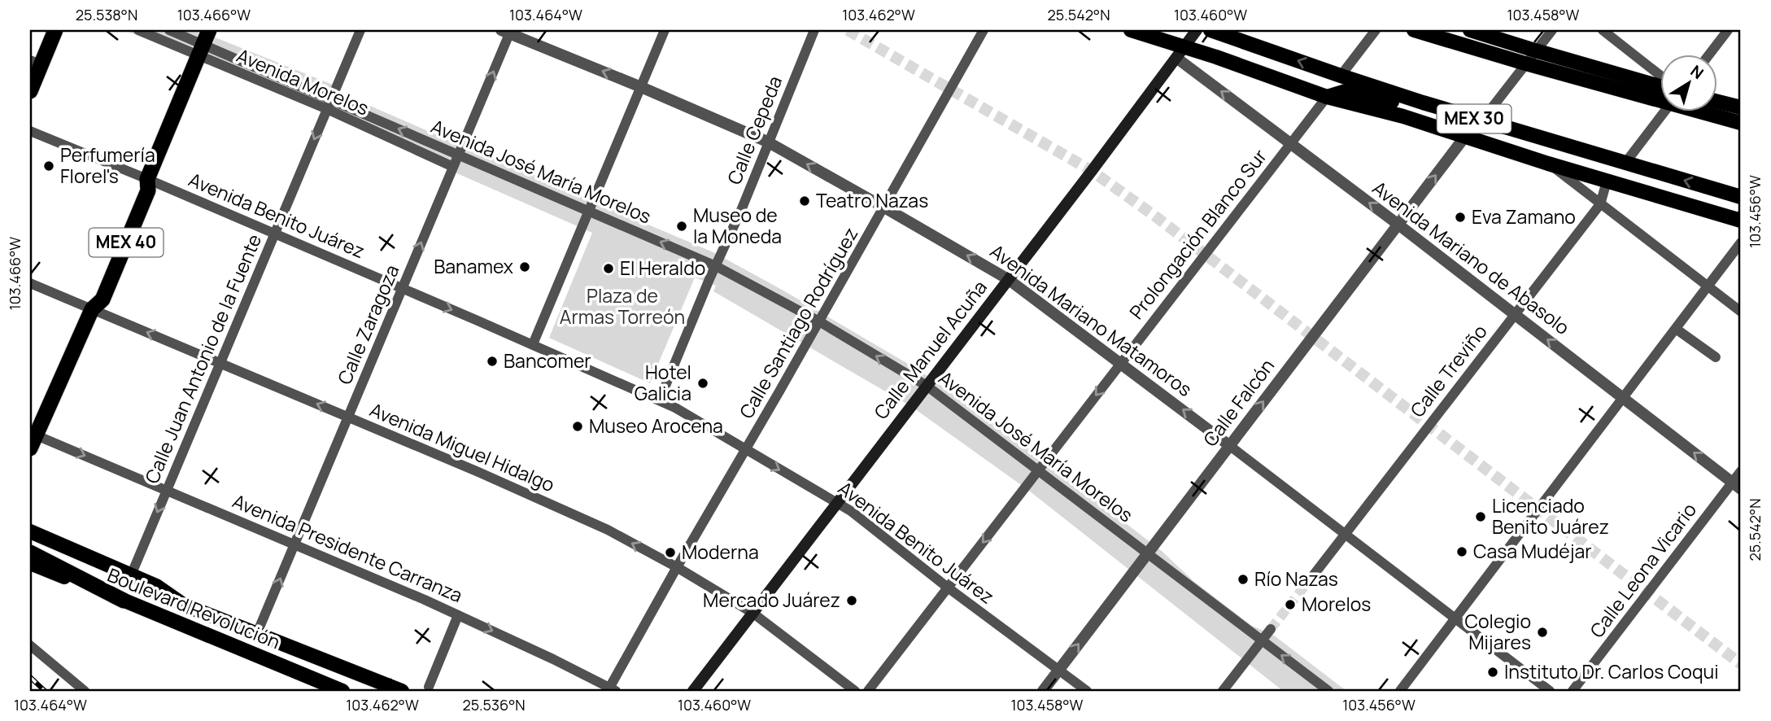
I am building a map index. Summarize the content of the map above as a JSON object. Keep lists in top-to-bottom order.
{
  "streets": {
    "highway": ["MEX 40"],
    "main road": ["MEX 30", "Calle Manuel Acuña", "Boulevard Revolución"],
    "street": [
      "Avenida Morelos",
      "Calle Cepeda",
      "Avenida José María Morelos",
      "Avenida Benito Juárez",
      "Prolongación Blanco Sur",
      "Avenida Mariano de Abasolo",
      "Avenida Mariano Matamoros",
      "Calle Santiago Rodríguez",
      "Calle Zaragoza",
      "Calle Juan Antonio de la Fuente",
      "Calle Treviño",
      "Calle Falcón",
      "Avenida Miguel Hidalgo",
      "Avenida Presidente Carranza",
      "Calle Leona Vicario"
    ]
  },
  "crossings": [
    ["Avenida Morelos", "Avenida José María Morelos"],
    ["Avenida Morelos", "MEX 40"],
    ["Avenida Morelos", "Calle Zaragoza"],
    ["Avenida Morelos", "Calle Juan Antonio de la Fuente"],
    ["MEX 30", "Prolongación Blanco Sur"],
    ["MEX 30", "Avenida Mariano de Abasolo"],
    ["MEX 30", "Calle Manuel Acuña"],
    ["MEX 30", "Calle Treviño"],
    ["MEX 30", "Calle Falcón"],
    ["Calle Cepeda", "Avenida José María Morelos"],
    ["Calle Cepeda", "Avenida Benito Juárez"],
    ["Calle Cepeda", "Avenida Mariano Matamoros"],
    ["Avenida José María Morelos", "Prolongación Blanco Sur"],
    ["Avenida José María Morelos", "Calle Santiago Rodríguez"],
    ["Avenida José María Morelos", "Calle Zaragoza"],
    ["Avenida José María Morelos", "Calle Manuel Acuña"],
    ["Avenida José María Morelos", "Calle Juan Antonio de la Fuente"],
    ["Avenida José María Morelos", "Calle Falcón"],
    ["Avenida Benito Juárez", "Prolongación Blanco Sur"],
    ["Avenida Benito Juárez", "MEX 40"],
    ["Avenida Benito Juárez", "Calle Santiago Rodríguez"],
    ["Avenida Benito Juárez", "Calle Zaragoza"],
    ["Avenida Benito Juárez", "Calle Manuel Acuña"],
    ["Avenida Benito Juárez", "Calle Juan Antonio de la Fuente"],
    ["Avenida Benito Juárez", "Calle Falcón"],
    ["Prolongación Blanco Sur", "Avenida Mariano de Abasolo"],
    ["Prolongación Blanco Sur", "Avenida Mariano Matamoros"],
    ["MEX 40", "Avenida Miguel Hidalgo"],
    ["MEX 40", "Avenida Presidente Carranza"],
    ["Avenida Mariano de Abasolo", "Calle Manuel Acuña"],
    ["Avenida Mariano de Abasolo", "Calle Treviño"],
    ["Avenida Mariano de Abasolo", "Calle Falcón"],
    ["Avenida Mariano de Abasolo", "Calle Leona Vicario"],
    ["Avenida Mariano Matamoros", "Calle Santiago Rodríguez"],
    ["Avenida Mariano Matamoros", "Calle Zaragoza"],
    ["Avenida Mariano Matamoros", "Calle Manuel Acuña"],
    ["Avenida Mariano Matamoros", "Calle Treviño"],
    ["Avenida Mariano Matamoros", "Calle Falcón"],
    ["Calle Santiago Rodríguez", "Avenida Miguel Hidalgo"],
    ["Calle Santiago Rodríguez", "Avenida Presidente Carranza"],
    ["Calle Zaragoza", "Avenida Miguel Hidalgo"],
    ["Calle Zaragoza", "Avenida Presidente Carranza"],
    ["Calle Manuel Acuña", "Avenida Miguel Hidalgo"],
    ["Calle Juan Antonio de la Fuente", "Avenida Miguel Hidalgo"],
    ["Calle Juan Antonio de la Fuente", "Avenida Presidente Carranza"]
  ],
  "one_way": [
    "Avenida José María Morelos",
    "Prolongación Blanco Sur",
    "Avenida Mariano de Abasolo",
    "Avenida Mariano Matamoros",
    "Calle Zaragoza",
    "Calle Juan Antonio de la Fuente",
    "Calle Falcón",
    "Avenida Miguel Hidalgo",
    "Avenida Presidente Carranza"
  ],
  "parks": ["Plaza de Armas Torreón"],
  "places": [
    "Perfumería Florel's",
    "Teatro Nazas",
    "Eva Zamano",
    "Museo de la Moneda",
    "Banamex",
    "El Heraldo",
    "Bancomer",
    "Hotel Galicia",
    "Museo Arocena",
    "Licenciado Benito Juárez",
    "Casa Mudéjar",
    "Moderna",
    "Río Nazas",
    "Mercado Juárez",
    "Morelos",
    "Colegio Mijares",
    "Instituto Dr. Carlos Coqui"
  ],
  "north": "top right",
  "coordinates": [
    "25.538°N",
    "103.466°W",
    "103.464°W",
    "103.462°W",
    "25.542°N",
    "103.460°W",
    "103.458°W",
    "103.456°W",
    "25.536°N"
  ]
}
